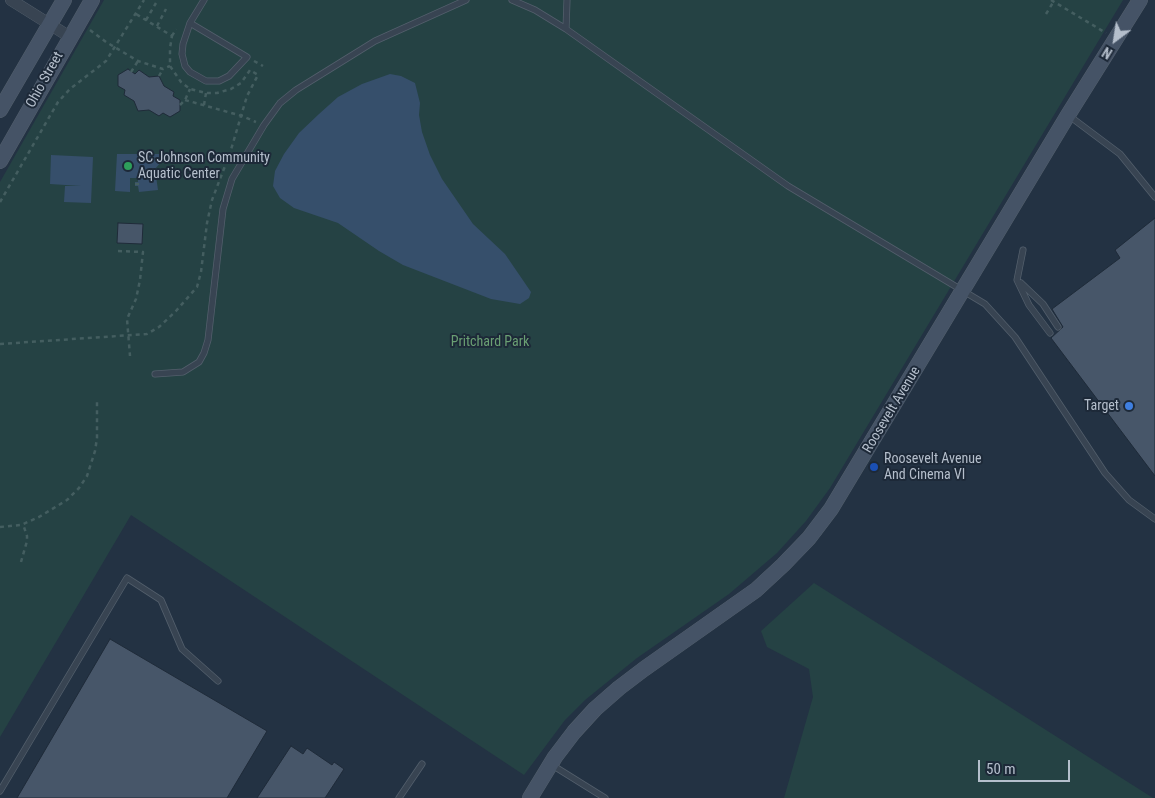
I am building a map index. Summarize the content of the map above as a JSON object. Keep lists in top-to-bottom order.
{
  "streets": {
    "street": ["Ohio Street", "Roosevelt Avenue"]
  },
  "parks": ["Pritchard Park"],
  "places": ["SC Johnson Community Aquatic Center", "Target", "Roosevelt Avenue And Cinema VI"],
  "scale_bar": "50 m",
  "north": "bottom left"
}
